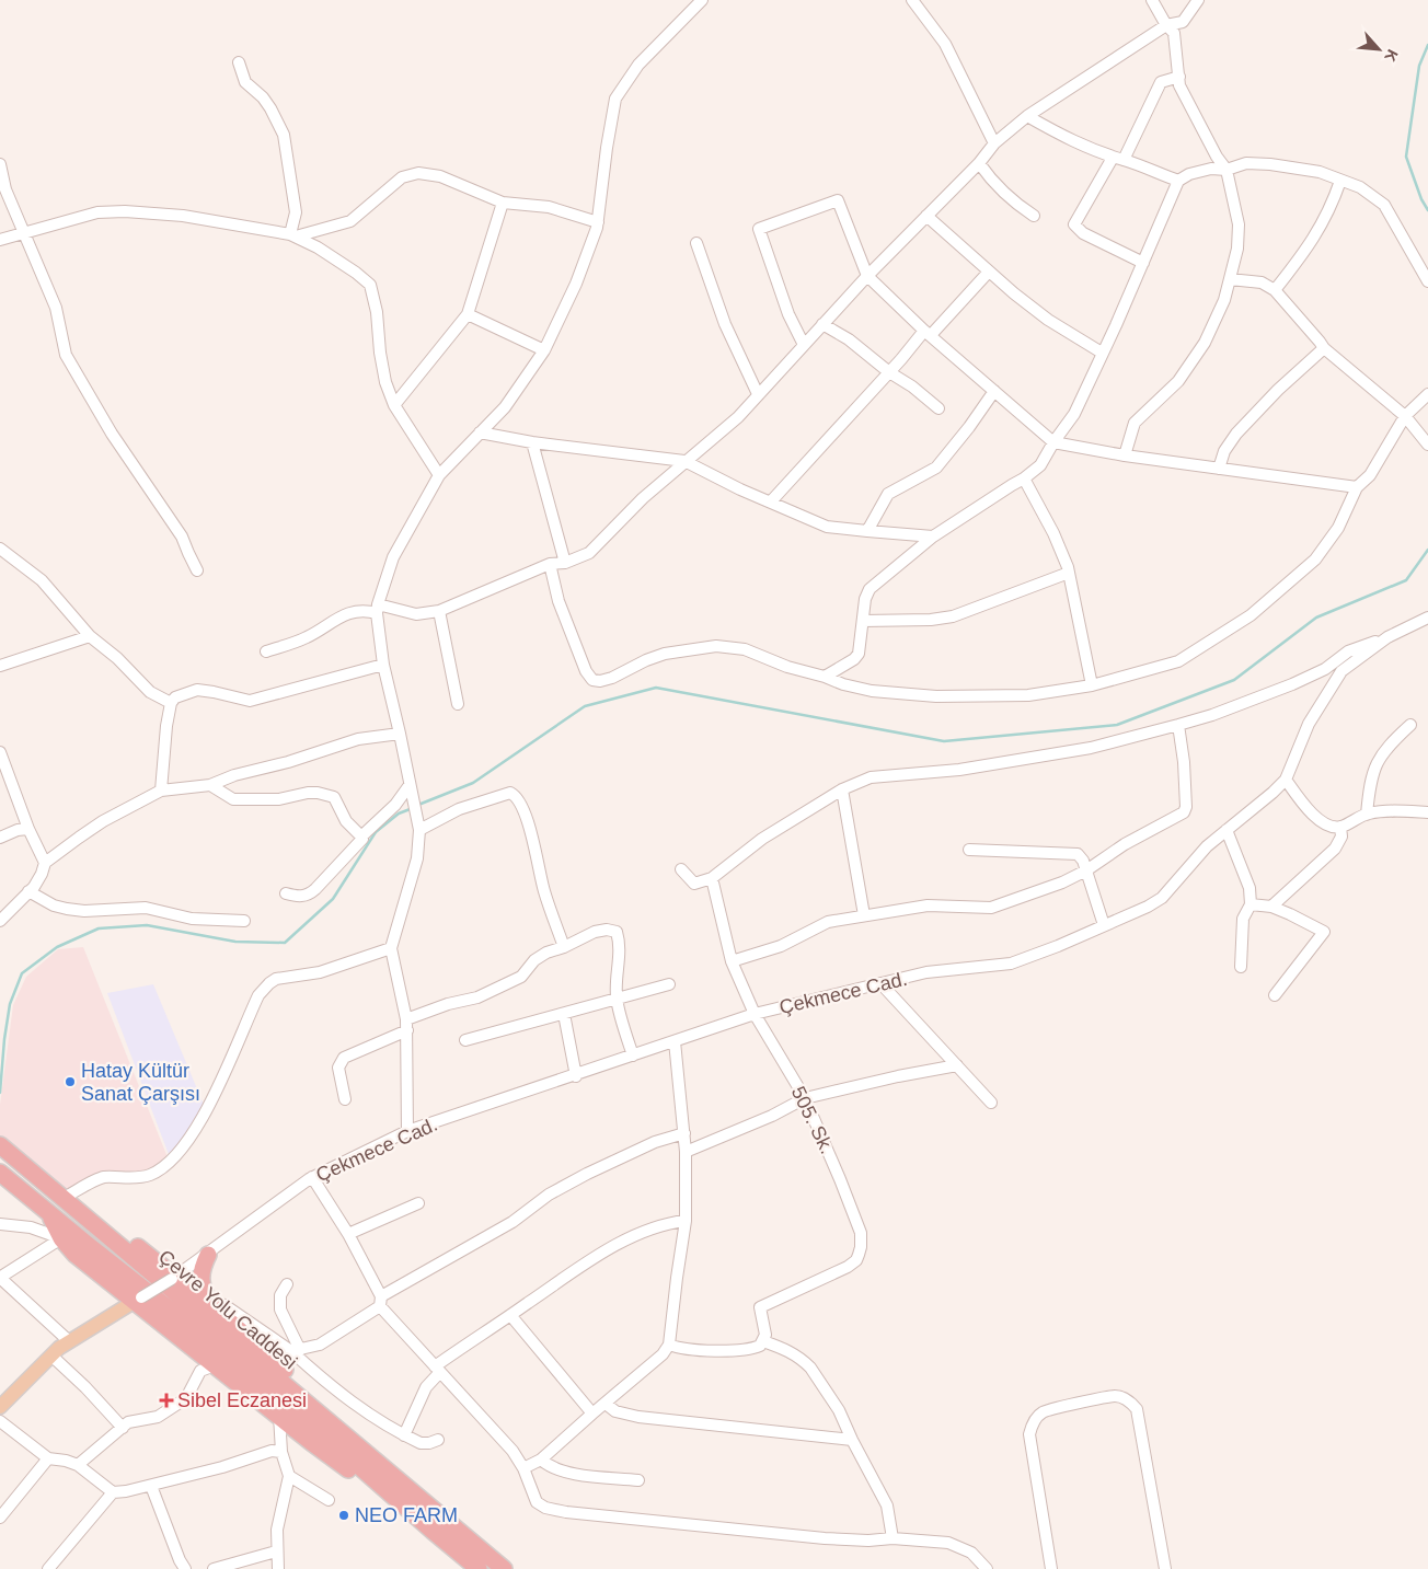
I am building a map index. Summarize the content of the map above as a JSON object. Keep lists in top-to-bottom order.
{
  "streets": {
    "highway": ["Çevre Yolu Caddesi"],
    "street": ["Çekmece Cad.", "505. Sk."]
  },
  "crossings": [
    ["Çekmece Cad.", "505. Sk."]
  ],
  "places": {
    "other": ["Hatay Kültür Sanat Çarşısı", "NEO FARM"],
    "health": ["Sibel Eczanesi"]
  },
  "north": "bottom right"
}
